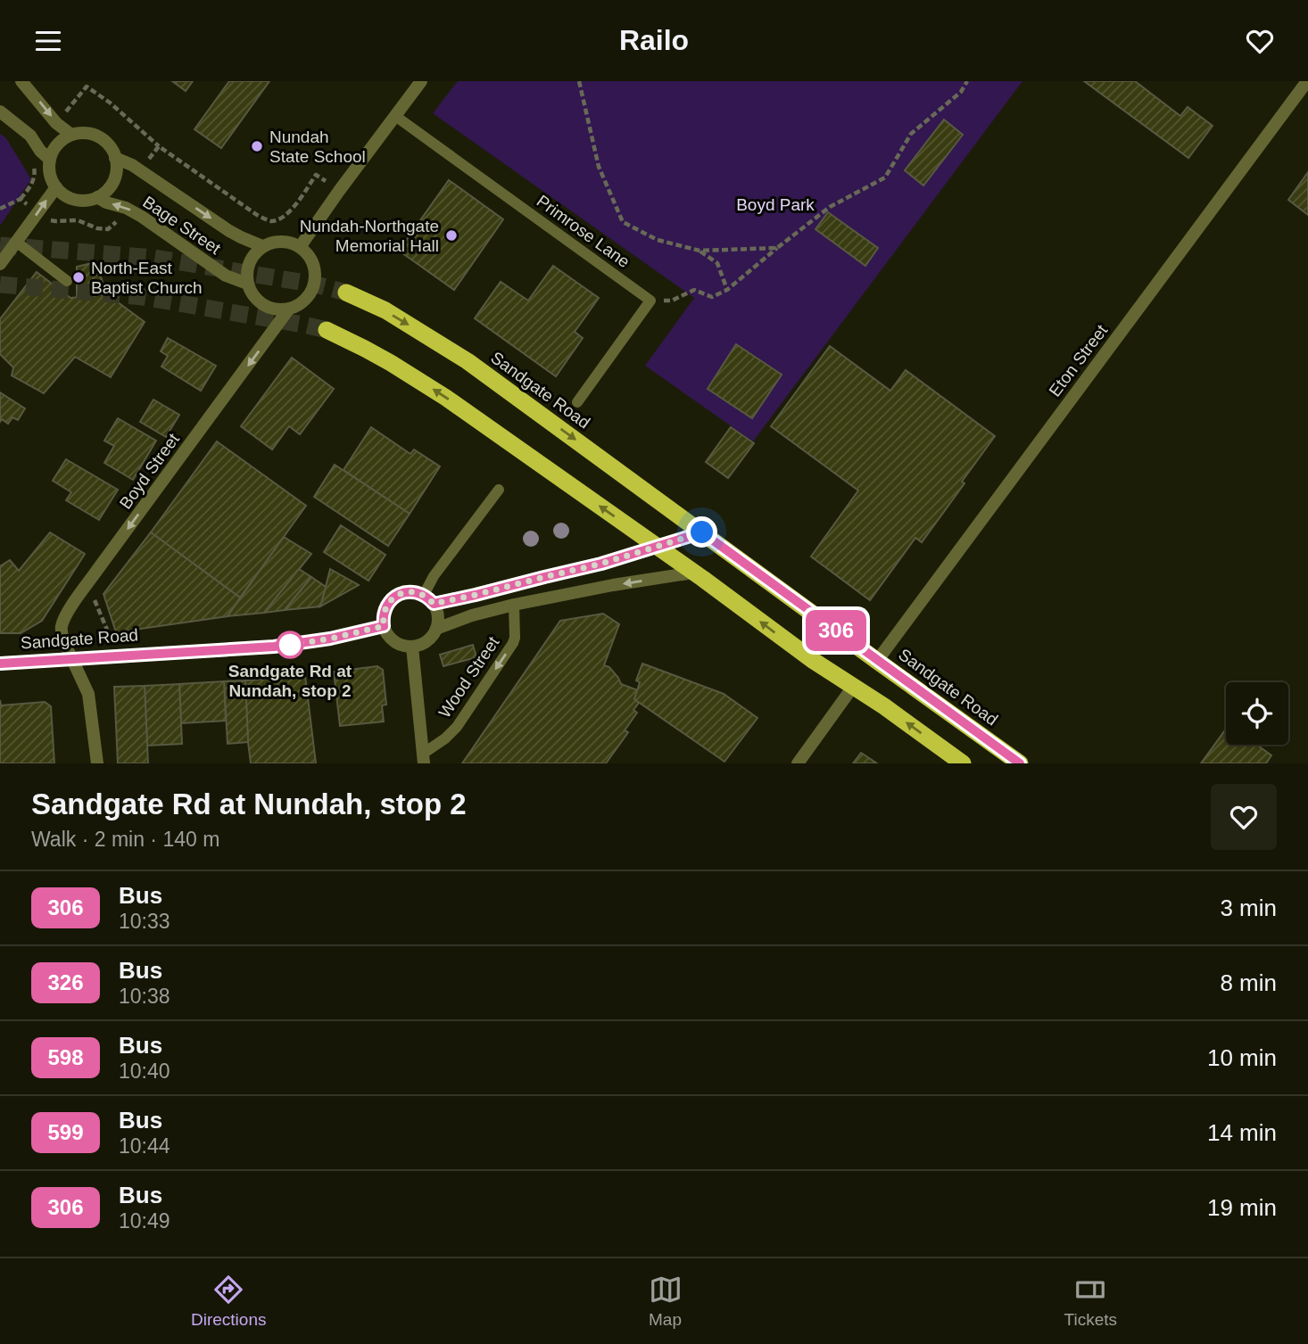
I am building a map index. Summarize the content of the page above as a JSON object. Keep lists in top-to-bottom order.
{
  "streets": {
    "highway": ["Sandgate Road"],
    "street": [
      "Bage Street",
      "Eton Street",
      "Boyd Street",
      "Wood Street"
    ],
    "lane": ["Primrose Lane"]
  },
  "crossings": [
    ["Bage Street", "Boyd Street"],
    ["Eton Street", "Sandgate Road"],
    ["Sandgate Road", "Boyd Street"],
    ["Sandgate Road", "Wood Street"]
  ],
  "one_way": ["Boyd Street", "Wood Street"],
  "parks": ["Boyd Park"],
  "places": [
    "Nundah State School",
    "Nundah-Northgate Memorial Hall",
    "North-East Baptist Church",
    "Sandgate Rd at Nundah, stop 2"
  ],
  "lines": ["bus line 306"],
  "page": {
    "header": "Railo",
    "on_map": "306",
    "heading": ["Sandgate Rd at Nundah, stop 2", "Walk · 2 min · 140 m"],
    "list": [
      {
        "mark": "306",
        "name": "Bus",
        "note": "10:33",
        "value": "3 min"
      },
      {
        "mark": "326",
        "name": "Bus",
        "note": "10:38",
        "value": "8 min"
      },
      {
        "mark": "598",
        "name": "Bus",
        "note": "10:40",
        "value": "10 min"
      },
      {
        "mark": "599",
        "name": "Bus",
        "note": "10:44",
        "value": "14 min"
      },
      {
        "mark": "306",
        "name": "Bus",
        "note": "10:49",
        "value": "19 min"
      }
    ],
    "tabs": ["Directions", "Map", "Tickets"]
  }
}
